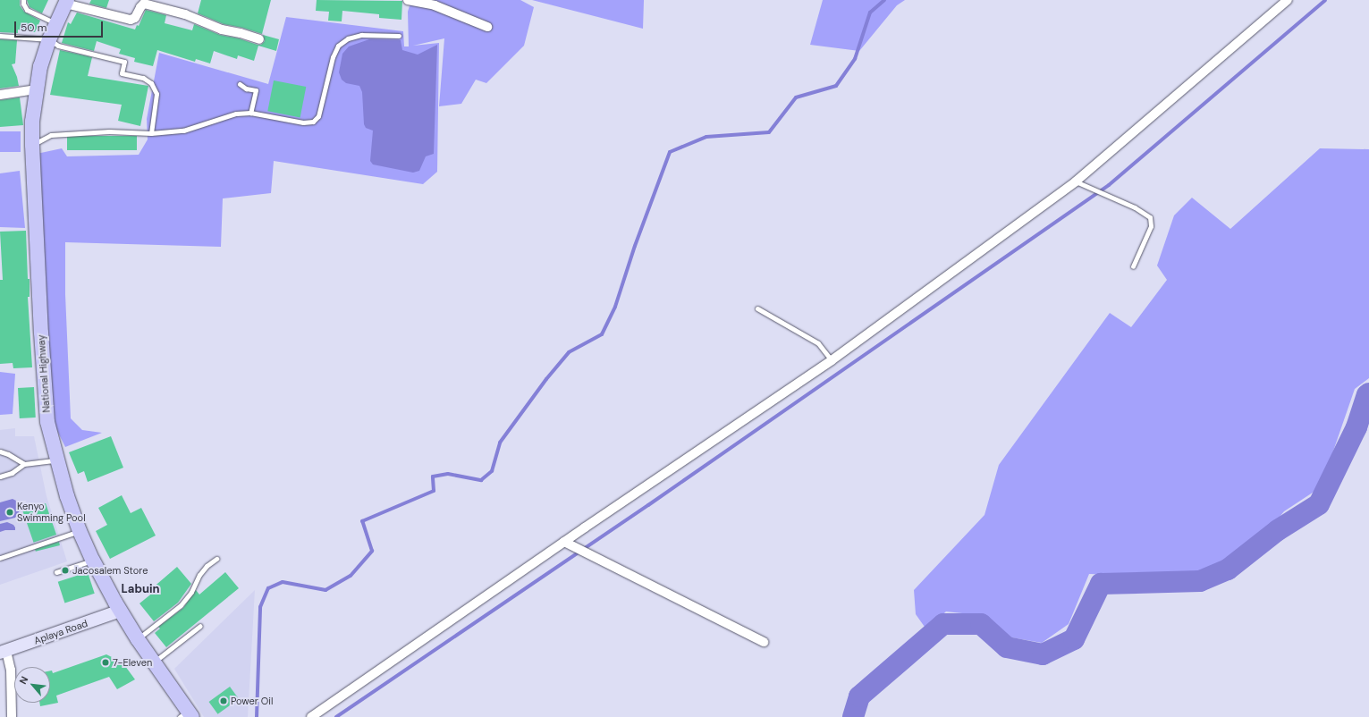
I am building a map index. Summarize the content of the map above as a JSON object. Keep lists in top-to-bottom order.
{
  "streets": {
    "main road": ["National Highway"],
    "street": ["Aplaya Road"]
  },
  "crossings": [
    ["National Highway", "Aplaya Road"]
  ],
  "districts": ["Labuin"],
  "places": [
    "Kenyo Swimming Pool",
    "Jacosalem Store",
    "7-Eleven",
    "Power Oil"
  ],
  "scale_bar": "50 m",
  "north": "top left"
}
